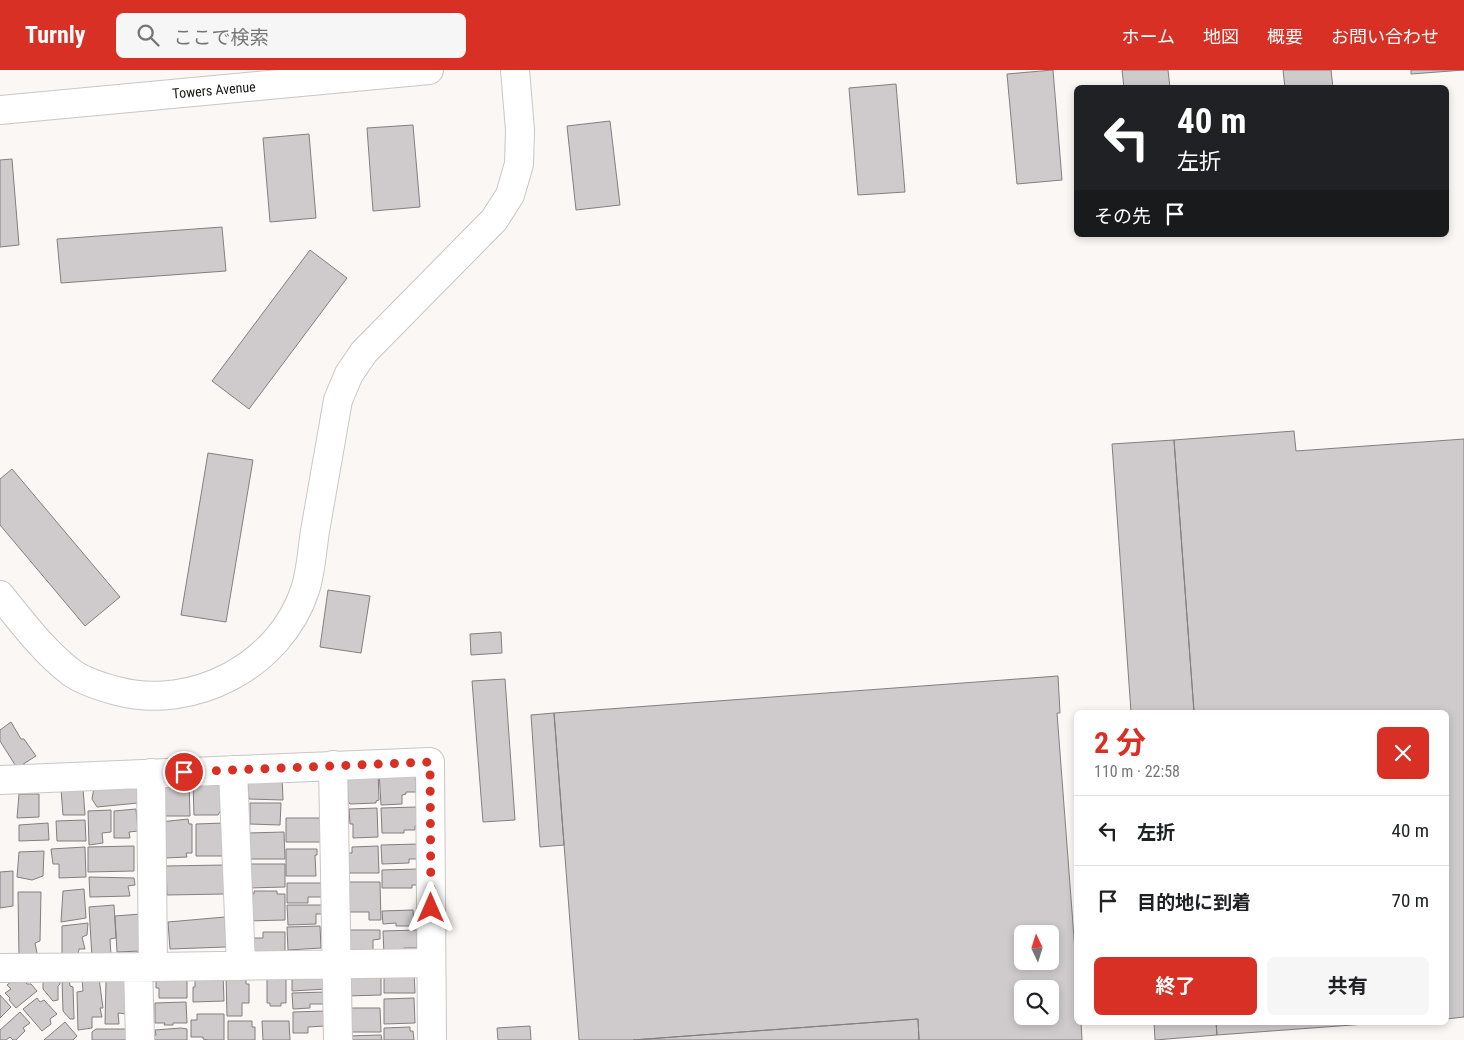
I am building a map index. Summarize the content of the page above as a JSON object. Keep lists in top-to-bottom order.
{
  "streets": {
    "street": ["Towers Avenue"]
  },
  "north": "top",
  "page": {
    "header": "Turnly",
    "search": "ここで検索",
    "nav": [
      "ホーム",
      "地図",
      "概要",
      "お問い合わせ"
    ],
    "turn": ["40 m", "左折"],
    "then": "その先",
    "heading": ["2 分", "110 m · 22:58"],
    "list": [
      {
        "name": "左折",
        "value": "40 m"
      },
      {
        "name": "目的地に到着",
        "value": "70 m"
      }
    ],
    "buttons": ["終了", "共有"]
  }
}
